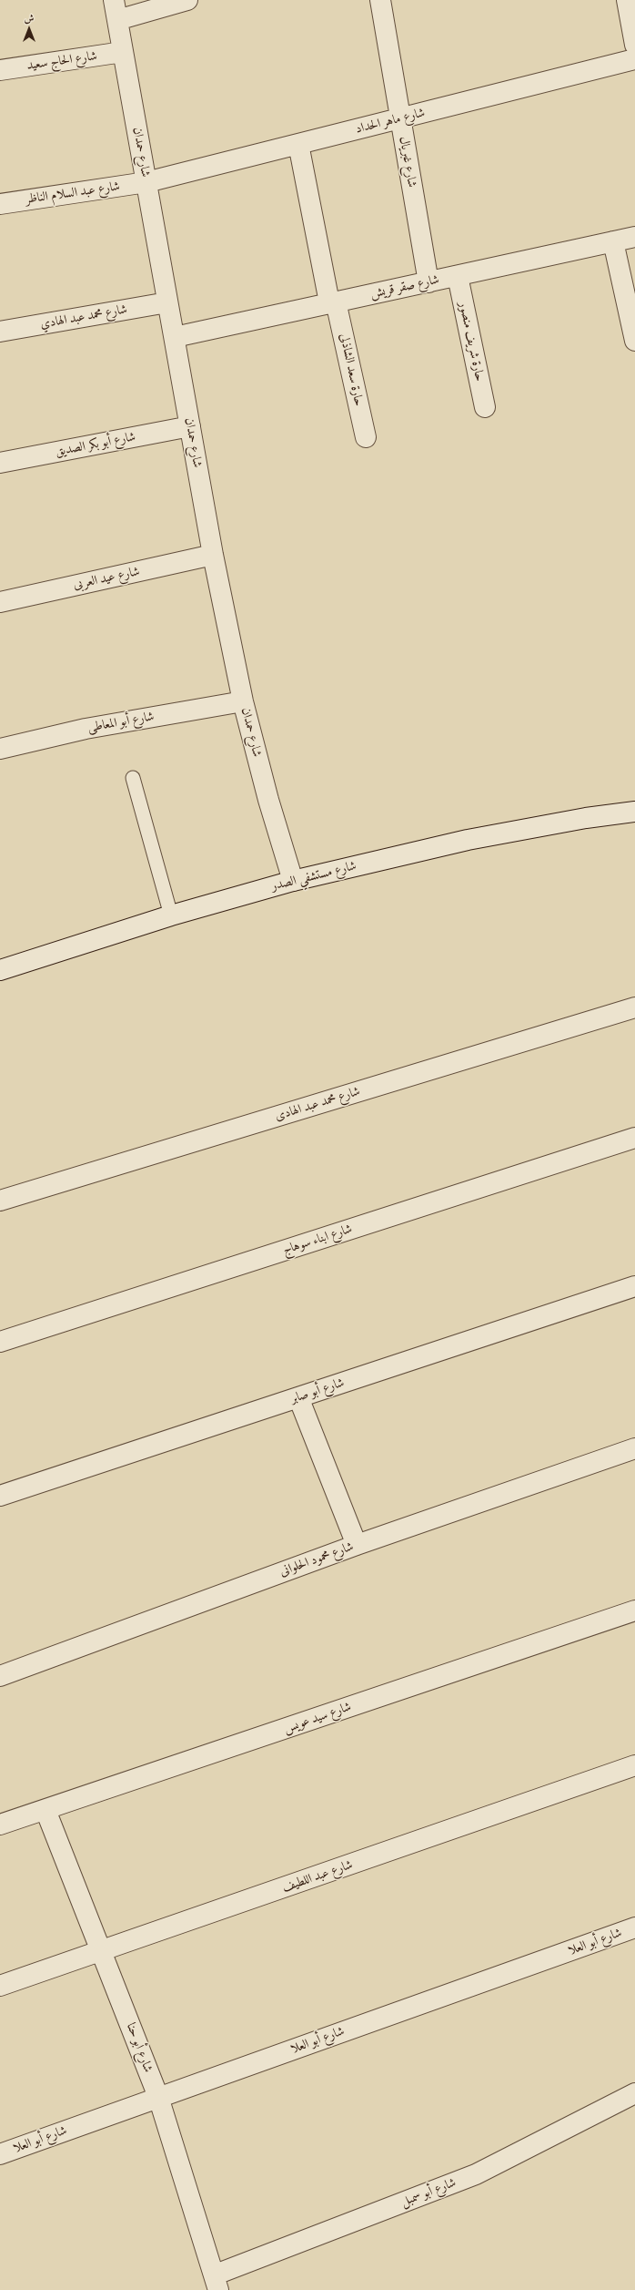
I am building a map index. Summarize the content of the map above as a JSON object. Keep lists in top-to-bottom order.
{
  "streets": {
    "street": [
      "شارع الحاج سعيد",
      "شارع ماهر الحداد",
      "شارع حمدان",
      "شارع غبريال",
      "شارع عبد السلام الناظر",
      "شارع صقر قريش",
      "شارع محمد عبد الهادي",
      "حارة شريف منصور",
      "حارة سعد الشاذلى",
      "شارع أبو بكر الصديق",
      "شارع عيد العربى",
      "شارع أبو المعاطى",
      "شارع مستشفي الصدر",
      "شارع محمد عبد الهادى",
      "شارع ابناء سوهاج",
      "شارع أبو صابر",
      "شارع محمود الحلوانى",
      "شارع سيد عويس",
      "شارع عبد اللطيف",
      "شارع أبو العلا",
      "شارع أبو حنا",
      "شارع أبو سمبل"
    ]
  },
  "crossings": [
    ["شارع الحاج سعيد", "شارع حمدان"],
    ["شارع ماهر الحداد", "شارع حمدان"],
    ["شارع ماهر الحداد", "شارع غبريال"],
    ["شارع ماهر الحداد", "شارع عبد السلام الناظر"],
    ["شارع ماهر الحداد", "حارة سعد الشاذلى"],
    ["شارع حمدان", "شارع عبد السلام الناظر"],
    ["شارع حمدان", "شارع صقر قريش"],
    ["شارع حمدان", "شارع محمد عبد الهادي"],
    ["شارع حمدان", "شارع أبو بكر الصديق"],
    ["شارع حمدان", "شارع عيد العربى"],
    ["شارع حمدان", "شارع أبو المعاطى"],
    ["شارع حمدان", "شارع مستشفي الصدر"],
    ["شارع غبريال", "شارع صقر قريش"],
    ["شارع صقر قريش", "حارة شريف منصور"],
    ["شارع صقر قريش", "حارة سعد الشاذلى"],
    ["شارع سيد عويس", "شارع أبو حنا"],
    ["شارع عبد اللطيف", "شارع أبو حنا"],
    ["شارع أبو العلا", "شارع أبو حنا"],
    ["شارع أبو حنا", "شارع أبو سمبل"]
  ],
  "north": "top"
}
